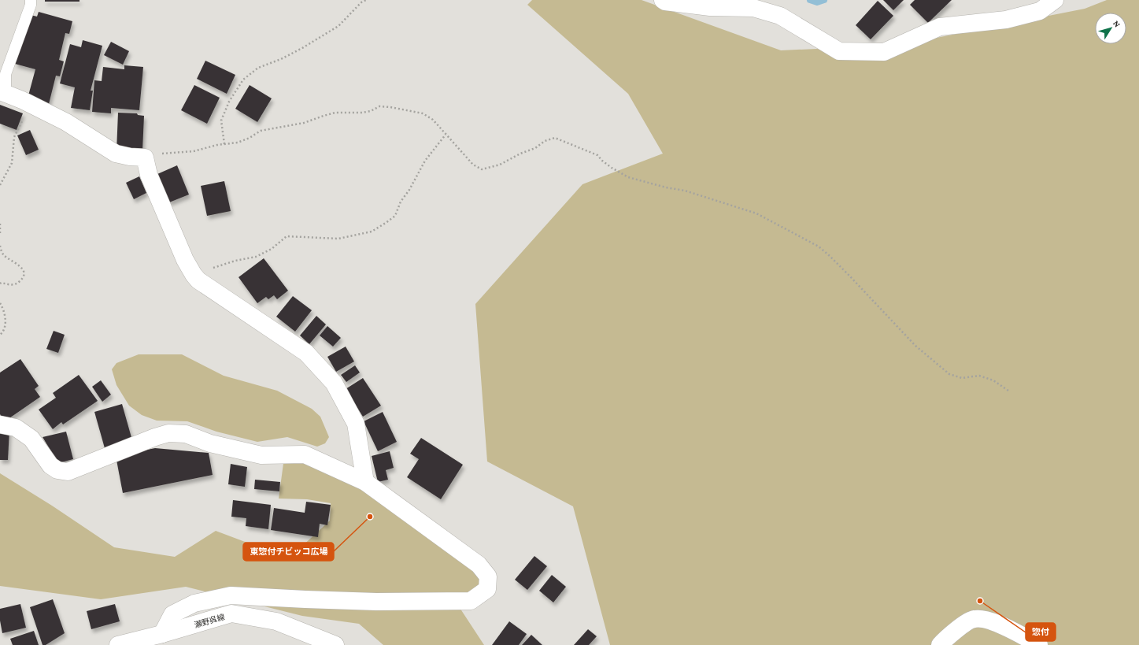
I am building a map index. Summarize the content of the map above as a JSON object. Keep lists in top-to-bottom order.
{
  "streets": {
    "street": ["瀬野呉線"]
  },
  "places": ["東惣付チビッコ広場", "惣付"],
  "north": "top right"
}
